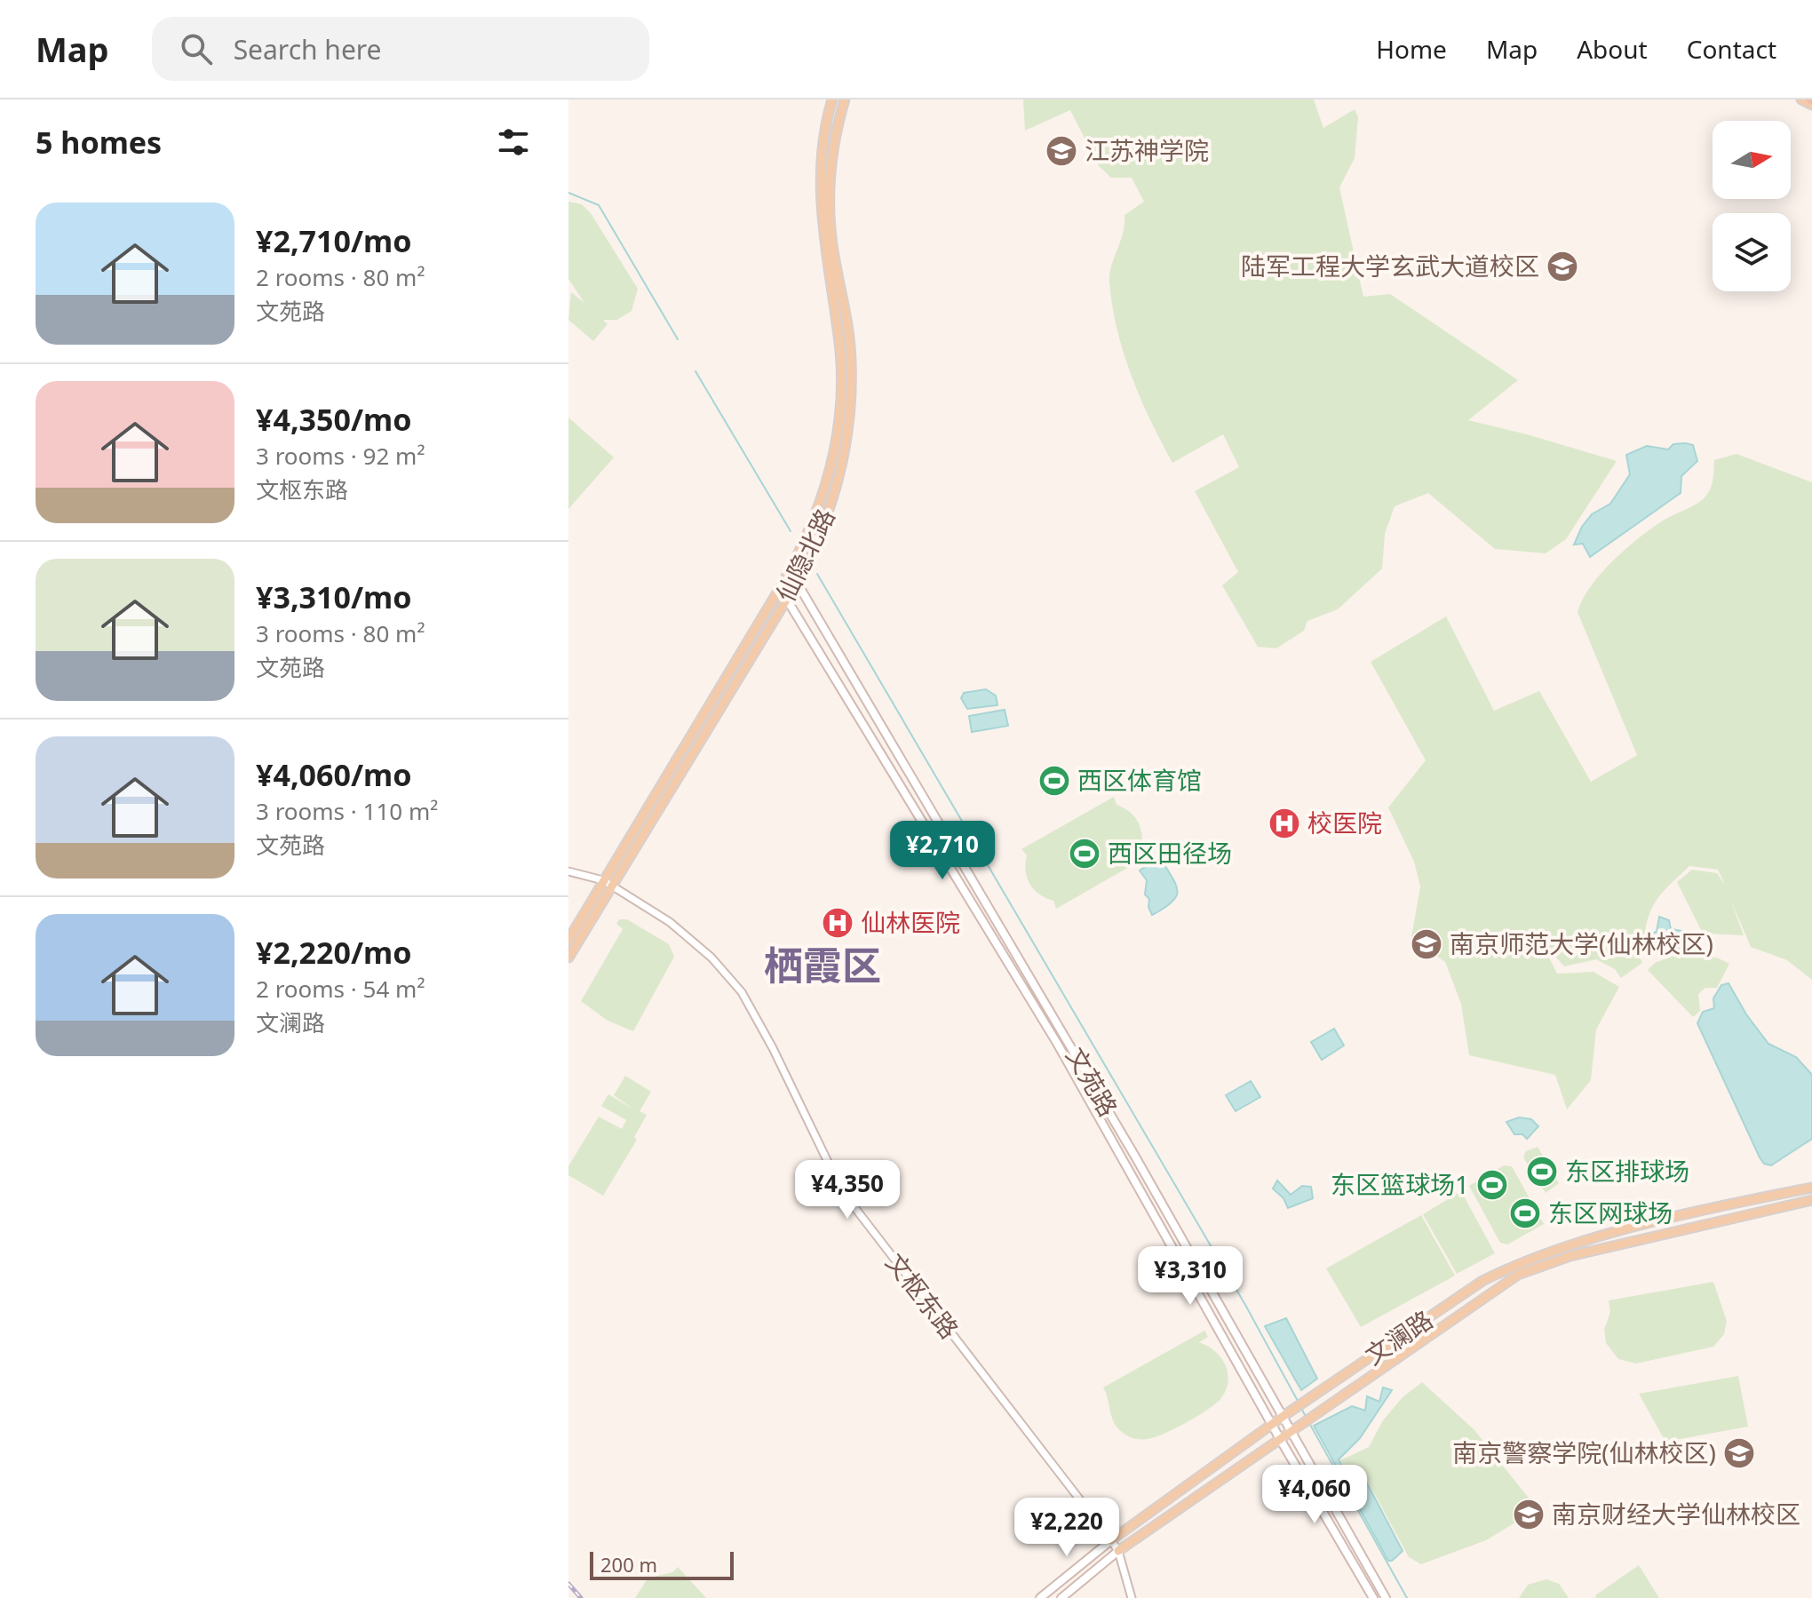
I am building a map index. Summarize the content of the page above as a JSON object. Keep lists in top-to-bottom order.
{
  "streets": {
    "main road": ["仙隐北路", "文苑路", "文澜路"],
    "street": ["文枢东路"]
  },
  "crossings": [
    ["仙隐北路", "文苑路"],
    ["仙隐北路", "文枢东路"],
    ["文苑路", "文澜路"],
    ["文枢东路", "文澜路"]
  ],
  "districts": ["栖霞区"],
  "places": {
    "school or university": [
      "江苏神学院",
      "陆军工程大学玄武大道校区",
      "南京师范大学(仙林校区)",
      "南京警察学院(仙林校区)",
      "南京财经大学仙林校区"
    ],
    "sports": [
      "西区体育馆",
      "西区田径场",
      "东区排球场",
      "东区篮球场1",
      "东区网球场"
    ],
    "hospital": ["校医院", "仙林医院"]
  },
  "scale_bar": "200 m",
  "north": "right",
  "page": {
    "header": "Map",
    "search": "Search here",
    "nav": [
      "Home",
      "Map",
      "About",
      "Contact"
    ],
    "heading": "5 homes",
    "list": [
      {
        "name": "¥2,710/mo",
        "note": "2 rooms · 80 m² · 文苑路"
      },
      {
        "name": "¥4,350/mo",
        "note": "3 rooms · 92 m² · 文枢东路"
      },
      {
        "name": "¥3,310/mo",
        "note": "3 rooms · 80 m² · 文苑路"
      },
      {
        "name": "¥4,060/mo",
        "note": "3 rooms · 110 m² · 文苑路"
      },
      {
        "name": "¥2,220/mo",
        "note": "2 rooms · 54 m² · 文澜路"
      }
    ],
    "price": [
      "¥2,710",
      "¥4,350",
      "¥3,310",
      "¥4,060",
      "¥2,220"
    ],
    "scale": "200 m"
  }
}
